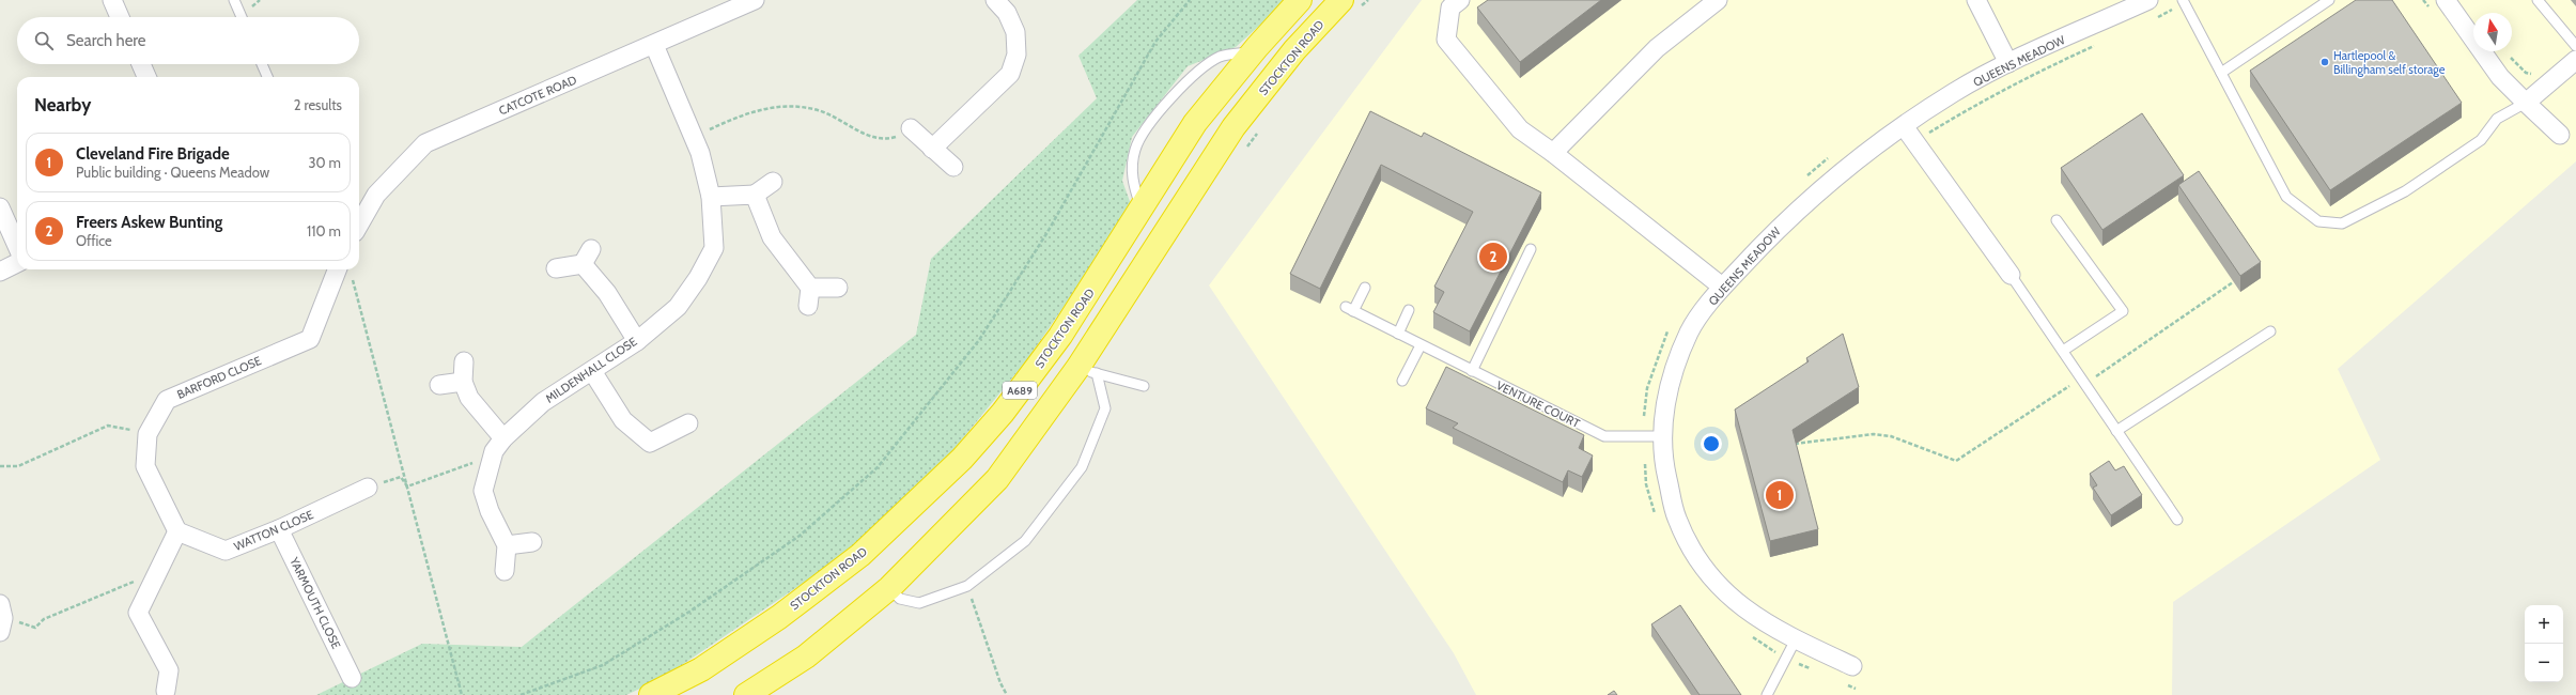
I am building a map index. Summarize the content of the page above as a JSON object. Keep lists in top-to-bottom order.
{
  "streets": {
    "highway": ["STOCKTON ROAD", "A689"],
    "street": [
      "QUEENS MEADOW",
      "CATCOTE ROAD",
      "MILDENHALL CLOSE",
      "BARFORD CLOSE",
      "WATTON CLOSE",
      "YARMOUTH CLOSE"
    ],
    "lane": ["VENTURE COURT"]
  },
  "crossings": [
    ["CATCOTE ROAD", "MILDENHALL CLOSE"],
    ["BARFORD CLOSE", "WATTON CLOSE"],
    ["WATTON CLOSE", "YARMOUTH CLOSE"]
  ],
  "places": ["Hartlepool & Billingham self storage"],
  "north": "top",
  "page": {
    "search": "Search here",
    "heading": ["Nearby", "2 results"],
    "list": [
      {
        "mark": "1",
        "name": "Cleveland Fire Brigade",
        "note": "Public building · Queens Meadow",
        "value": "30 m"
      },
      {
        "mark": "2",
        "name": "Freers Askew Bunting",
        "note": "Office",
        "value": "110 m"
      }
    ],
    "pins": ["2", "1"],
    "map_buttons": ["+", "−"]
  }
}
